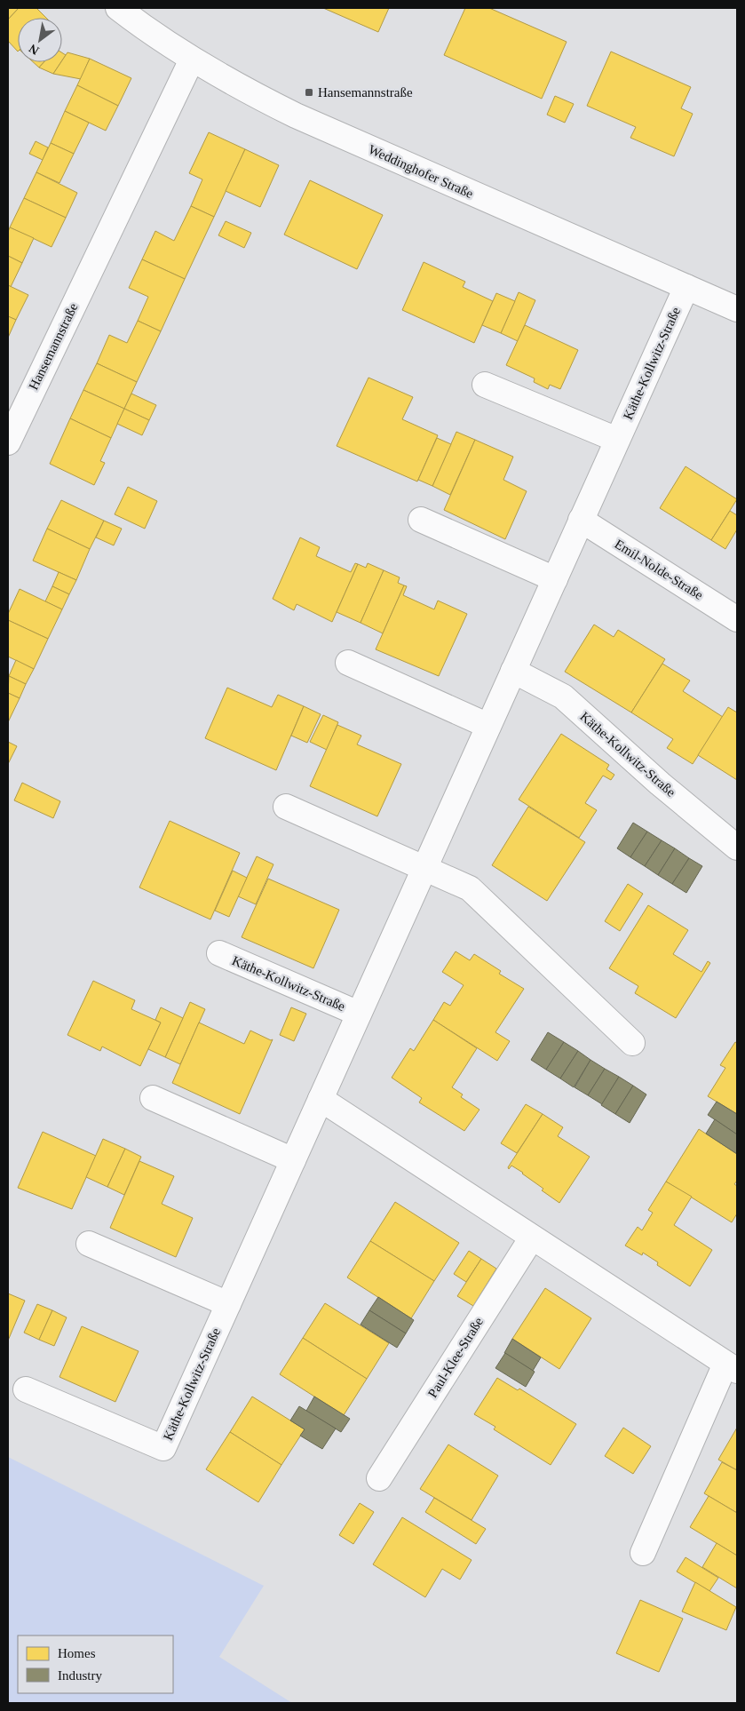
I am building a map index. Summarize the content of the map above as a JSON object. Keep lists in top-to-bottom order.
{
  "streets": {
    "street": [
      "Weddinghofer Straße",
      "Hansemannstraße",
      "Käthe-Kollwitz-Straße",
      "Emil-Nolde-Straße",
      "Paul-Klee-Straße"
    ]
  },
  "crossings": [
    ["Weddinghofer Straße", "Hansemannstraße"],
    ["Weddinghofer Straße", "Käthe-Kollwitz-Straße"],
    ["Käthe-Kollwitz-Straße", "Emil-Nolde-Straße"]
  ],
  "places": {
    "transit": ["Hansemannstraße"]
  },
  "legend": ["Homes", "Industry"],
  "north": "bottom left"
}
